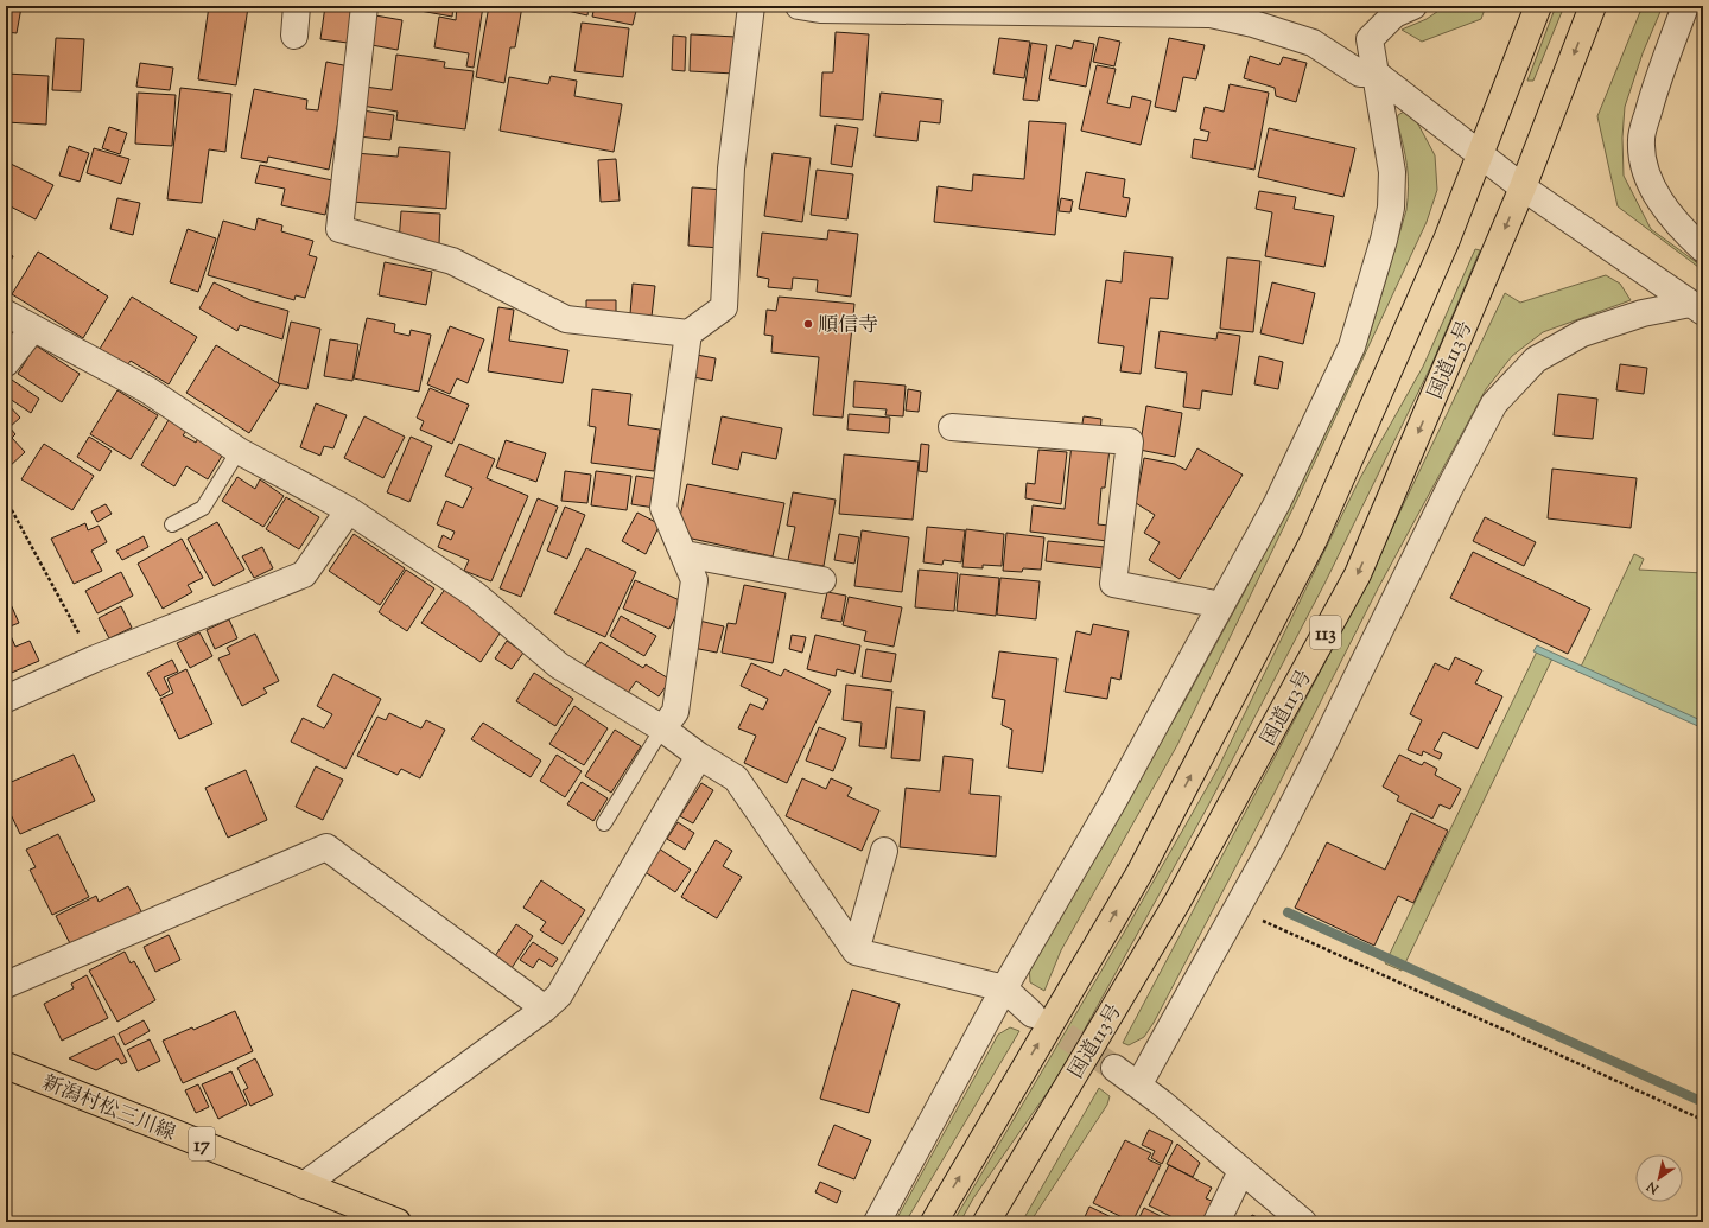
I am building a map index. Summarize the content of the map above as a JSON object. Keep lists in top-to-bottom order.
{
  "streets": {
    "main road": [
      "国道113号",
      "113",
      "新潟村松三川線",
      "17"
    ]
  },
  "places": ["順信寺"],
  "north": "bottom left"
}
